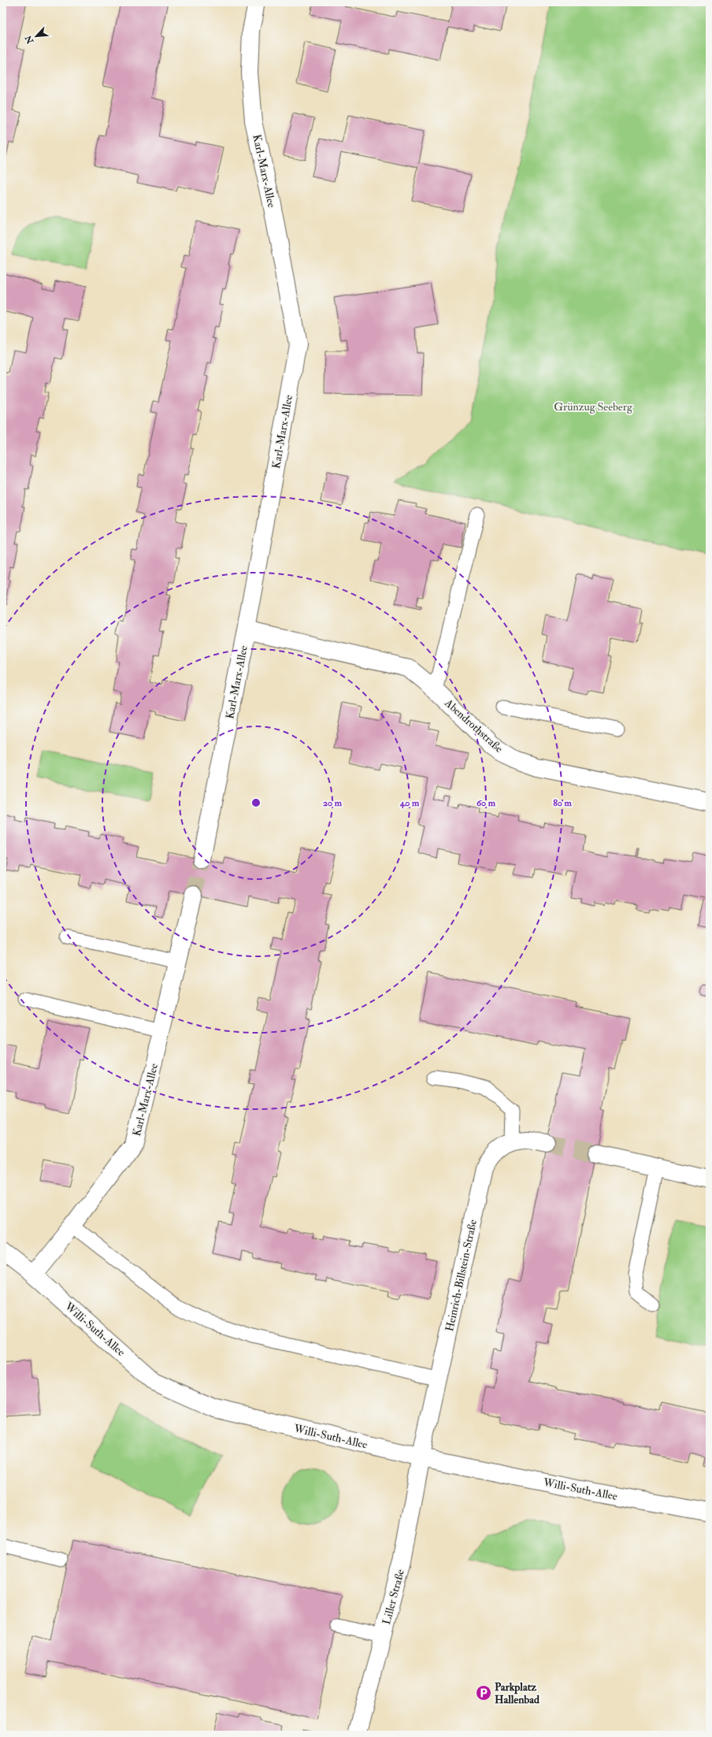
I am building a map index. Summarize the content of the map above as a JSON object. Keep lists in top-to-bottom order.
{
  "streets": {
    "street": [
      "Karl-Marx-Allee",
      "Abendrothstraße",
      "Heinrich-Billstein-Straße",
      "Willi-Suth-Allee",
      "Liller Straße"
    ]
  },
  "crossings": [
    ["Karl-Marx-Allee", "Abendrothstraße"],
    ["Karl-Marx-Allee", "Willi-Suth-Allee"],
    ["Heinrich-Billstein-Straße", "Willi-Suth-Allee"],
    ["Heinrich-Billstein-Straße", "Liller Straße"],
    ["Willi-Suth-Allee", "Liller Straße"]
  ],
  "parks": ["Grünzug Seeberg"],
  "places": {
    "parking": ["Parkplatz Hallenbad"]
  },
  "north": "bottom left",
  "rings": [
    "20 m",
    "40 m",
    "60 m",
    "80 m"
  ]
}
